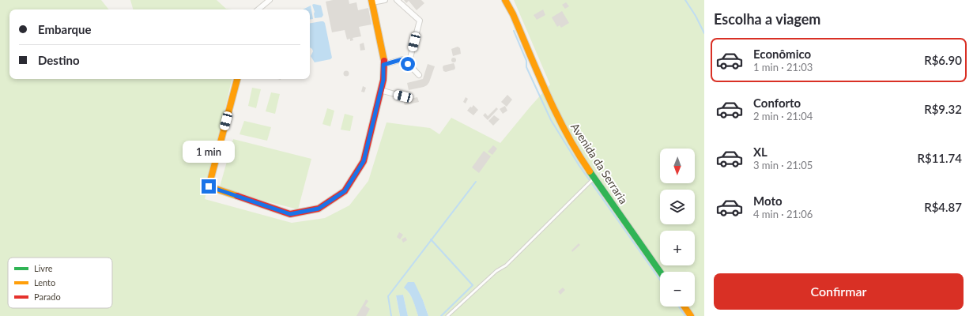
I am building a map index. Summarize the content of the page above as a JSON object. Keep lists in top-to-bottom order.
{
  "streets": {
    "street": ["Avenida da Serraria"]
  },
  "legend": ["Livre", "Lento", "Parado"],
  "north": "bottom",
  "page": {
    "heading": "Escolha a viagem",
    "banner": ["Embarque", "Destino"],
    "list": [
      {
        "name": "Econômico",
        "note": "1 min · 21:03",
        "value": "R$6.90"
      },
      {
        "name": "Conforto",
        "note": "2 min · 21:04",
        "value": "R$9.32"
      },
      {
        "name": "XL",
        "note": "3 min · 21:05",
        "value": "R$11.74"
      },
      {
        "name": "Moto",
        "note": "4 min · 21:06",
        "value": "R$4.87"
      }
    ],
    "bubble": "1 min",
    "map_buttons": ["+", "−"],
    "buttons": "Confirmar"
  }
}
